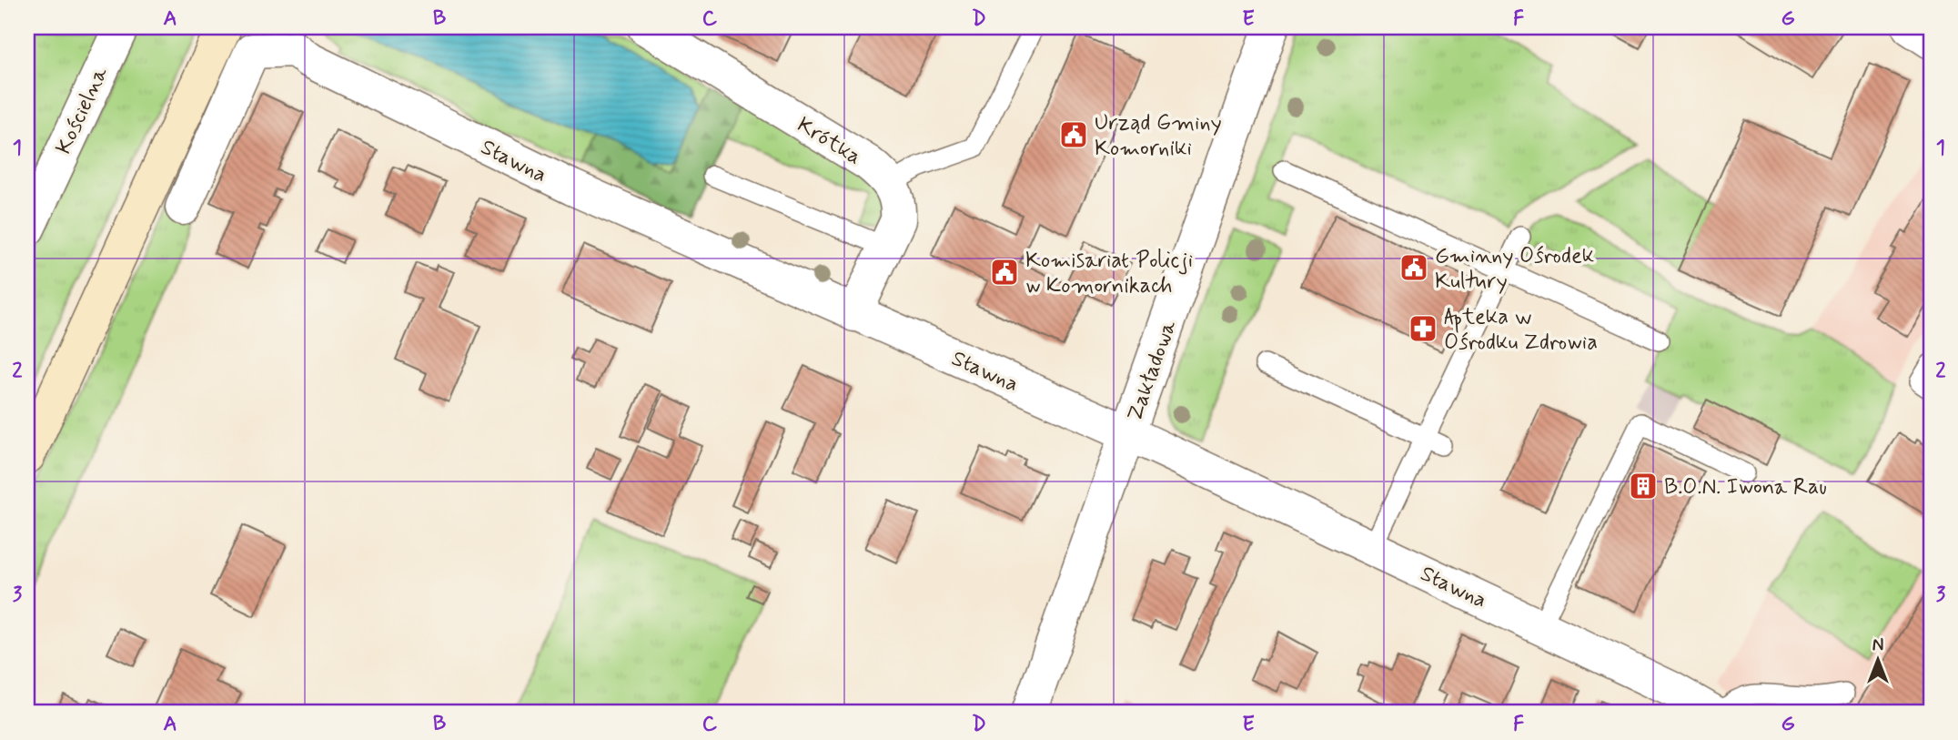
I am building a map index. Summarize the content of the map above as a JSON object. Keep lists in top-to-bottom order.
{
  "streets": {
    "street": [
      "Kościelna",
      "Krótka",
      "Stawna",
      "Zakładowa"
    ]
  },
  "crossings": [
    ["Stawna", "Zakładowa"]
  ],
  "places": {
    "public building": ["Urząd Gminy Komorniki", "Gminny Ośrodek Kultury", "Komisariat Policji w Komornikach"],
    "pharmacy": ["Apteka w Ośrodku Zdrowia"],
    "building": ["B.O.N. Iwona Rau"]
  },
  "north": "top",
  "grid": {
    "columns": [
      "A",
      "B",
      "C",
      "D",
      "E",
      "F",
      "G"
    ],
    "rows": ["1", "2", "3"]
  }
}
